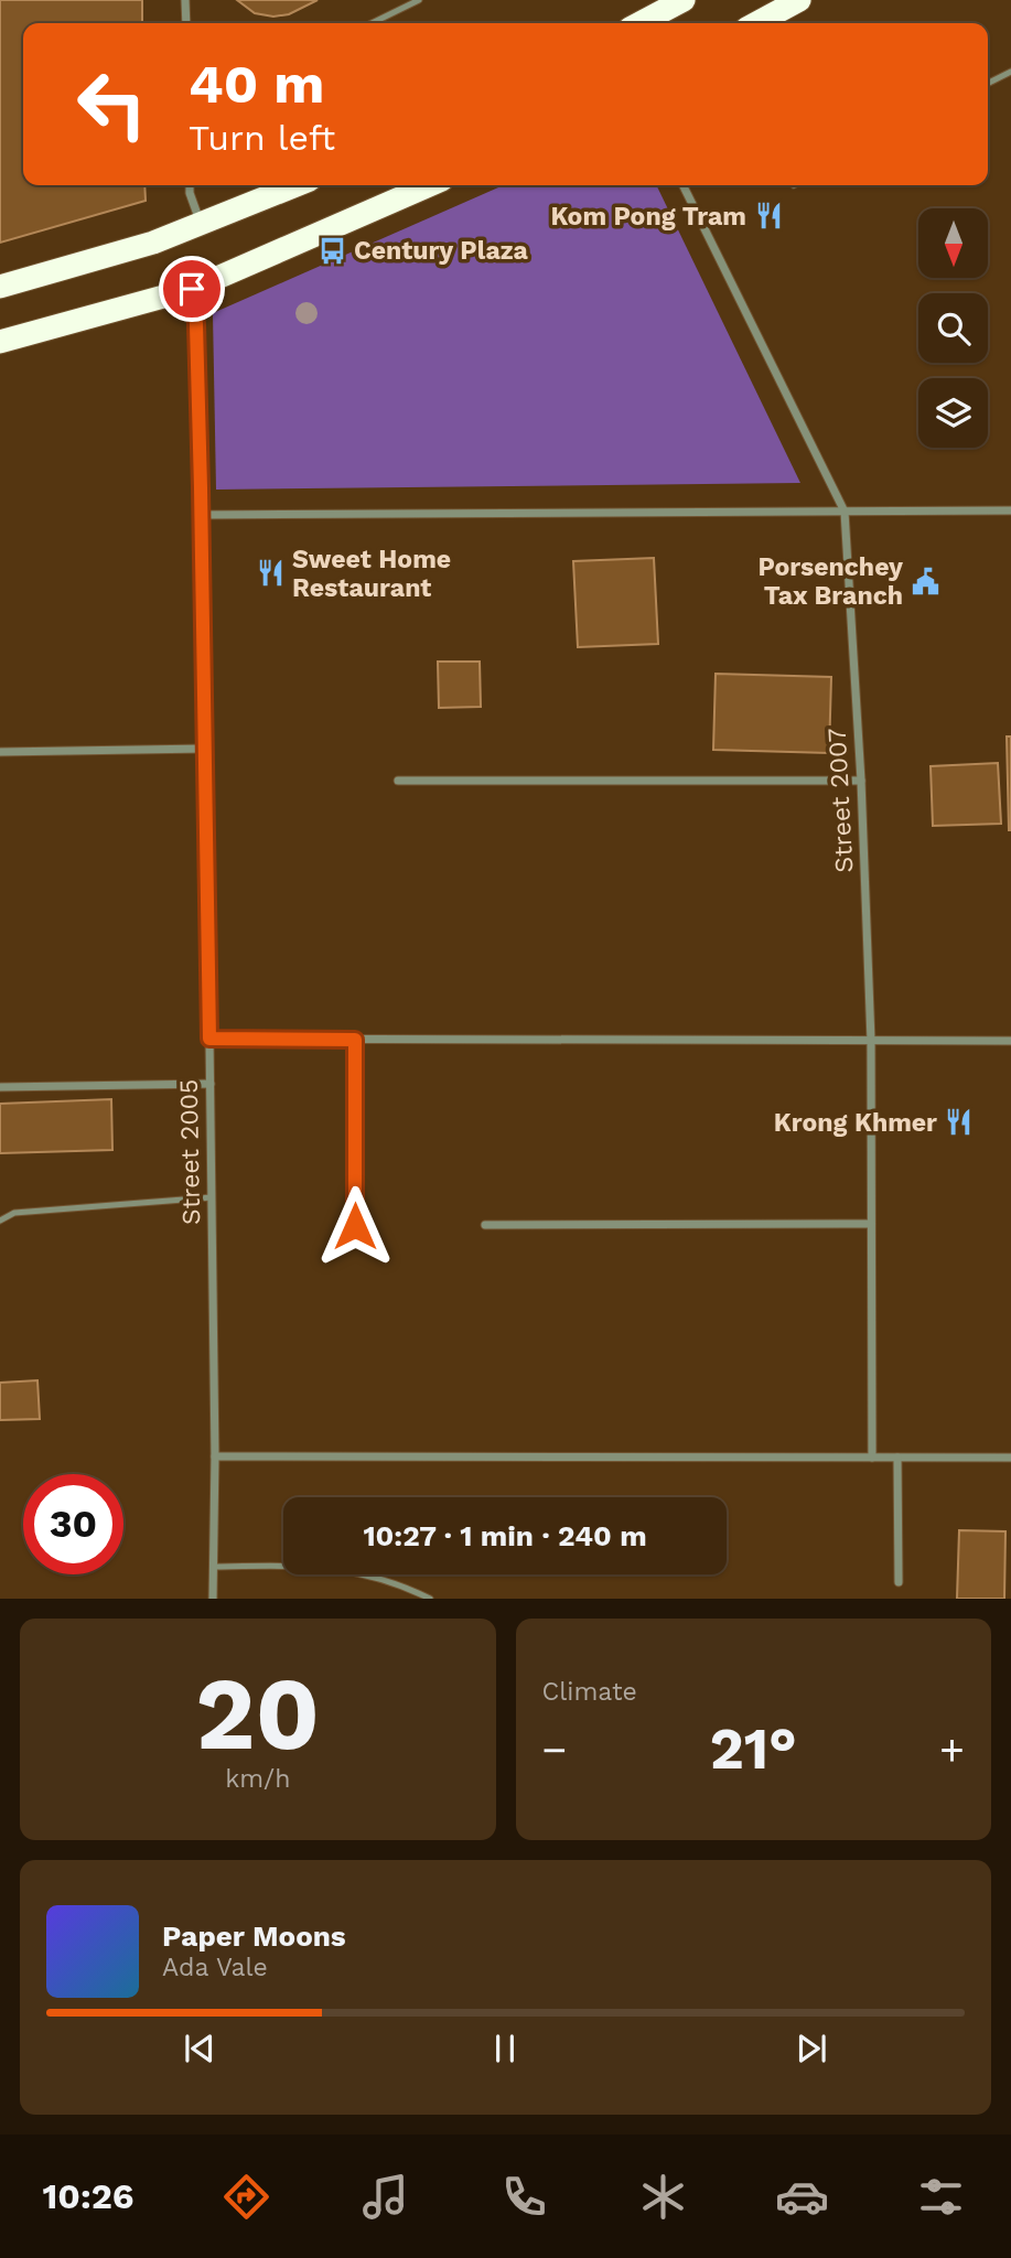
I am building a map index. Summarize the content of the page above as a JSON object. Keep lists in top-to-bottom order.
{
  "streets": {
    "street": ["Street 2007", "Street 2005"]
  },
  "places": {
    "restaurant": ["Kom Pong Tram", "Sweet Home Restaurant", "Krong Khmer"],
    "bus stop": ["Century Plaza"],
    "public building": ["Porsenchey Tax Branch"]
  },
  "north": "bottom",
  "page": {
    "turn": ["40 m", "Turn left"],
    "limit": "30",
    "trip": "10:27 · 1 min · 240 m",
    "tile": [
      ["20", "km/h"],
      "Climate"
    ],
    "heat": ["−", "21°", "+"],
    "song": ["Paper Moons", "Ada Vale"],
    "tabs": "10:26"
  }
}
